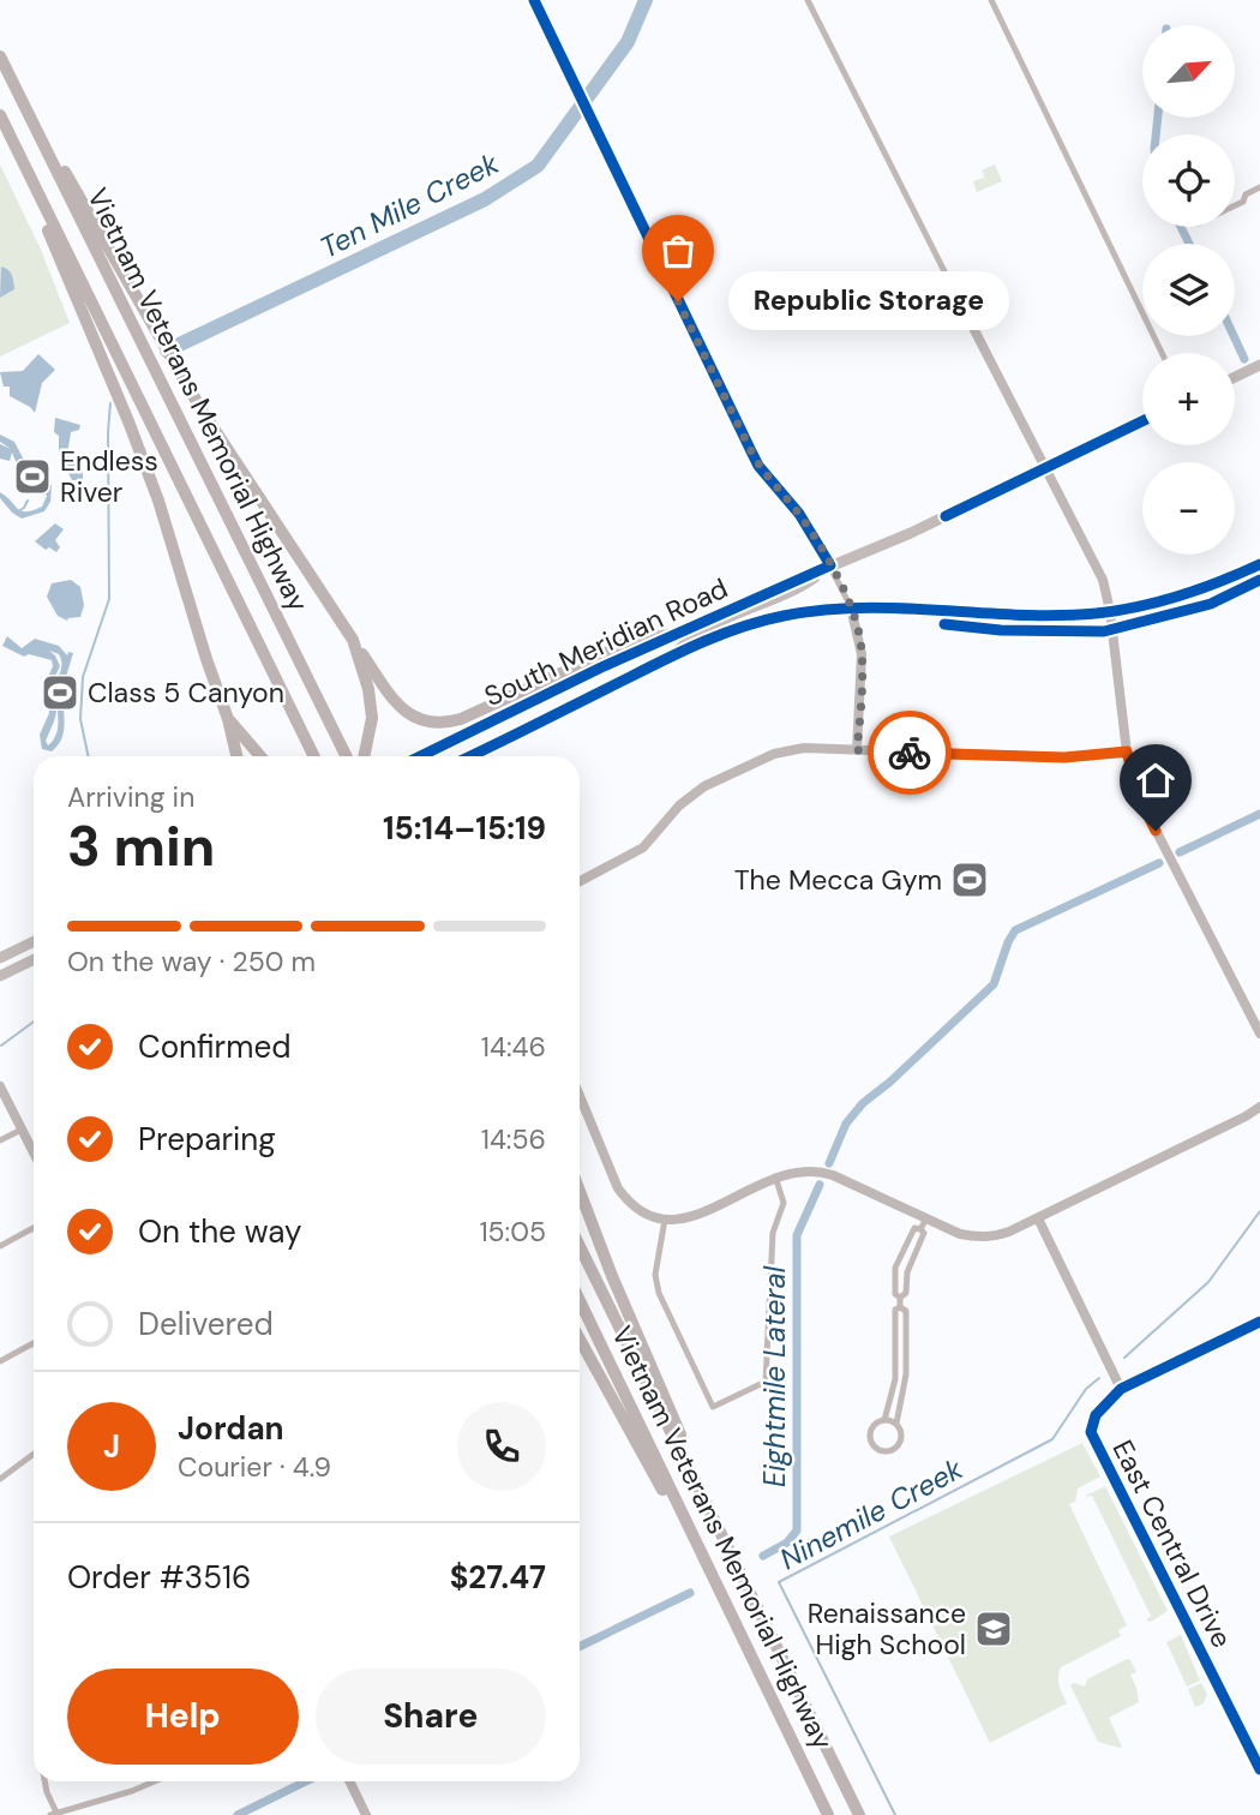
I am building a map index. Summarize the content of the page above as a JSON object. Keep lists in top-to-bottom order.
{
  "streets": {
    "highway": ["Vietnam Veterans Memorial Highway"],
    "main road": ["South Meridian Road"],
    "street": ["East Central Drive"]
  },
  "water": ["Ten Mile Creek", "Eightmile Lateral", "Ninemile Creek"],
  "places": {
    "other": ["Republic Storage"],
    "sports": ["Endless River", "Class 5 Canyon", "The Mecca Gym"],
    "school or university": ["Renaissance High School"]
  },
  "north": "top right",
  "page": {
    "map_buttons": ["+", "−"],
    "bubble": "Republic Storage",
    "heading": ["3 min", "Arriving in", "15:14–15:19"],
    "panel": [
      "Jordan",
      "Courier · 4.9",
      "Order #3516",
      "$27.47"
    ],
    "bar": "On the way · 250 m",
    "list": [
      ["Confirmed", "14:46"],
      ["Preparing", "14:56"],
      ["On the way", "15:05"],
      "Delivered"
    ],
    "round": "J",
    "buttons": ["Help", "Share"]
  }
}
